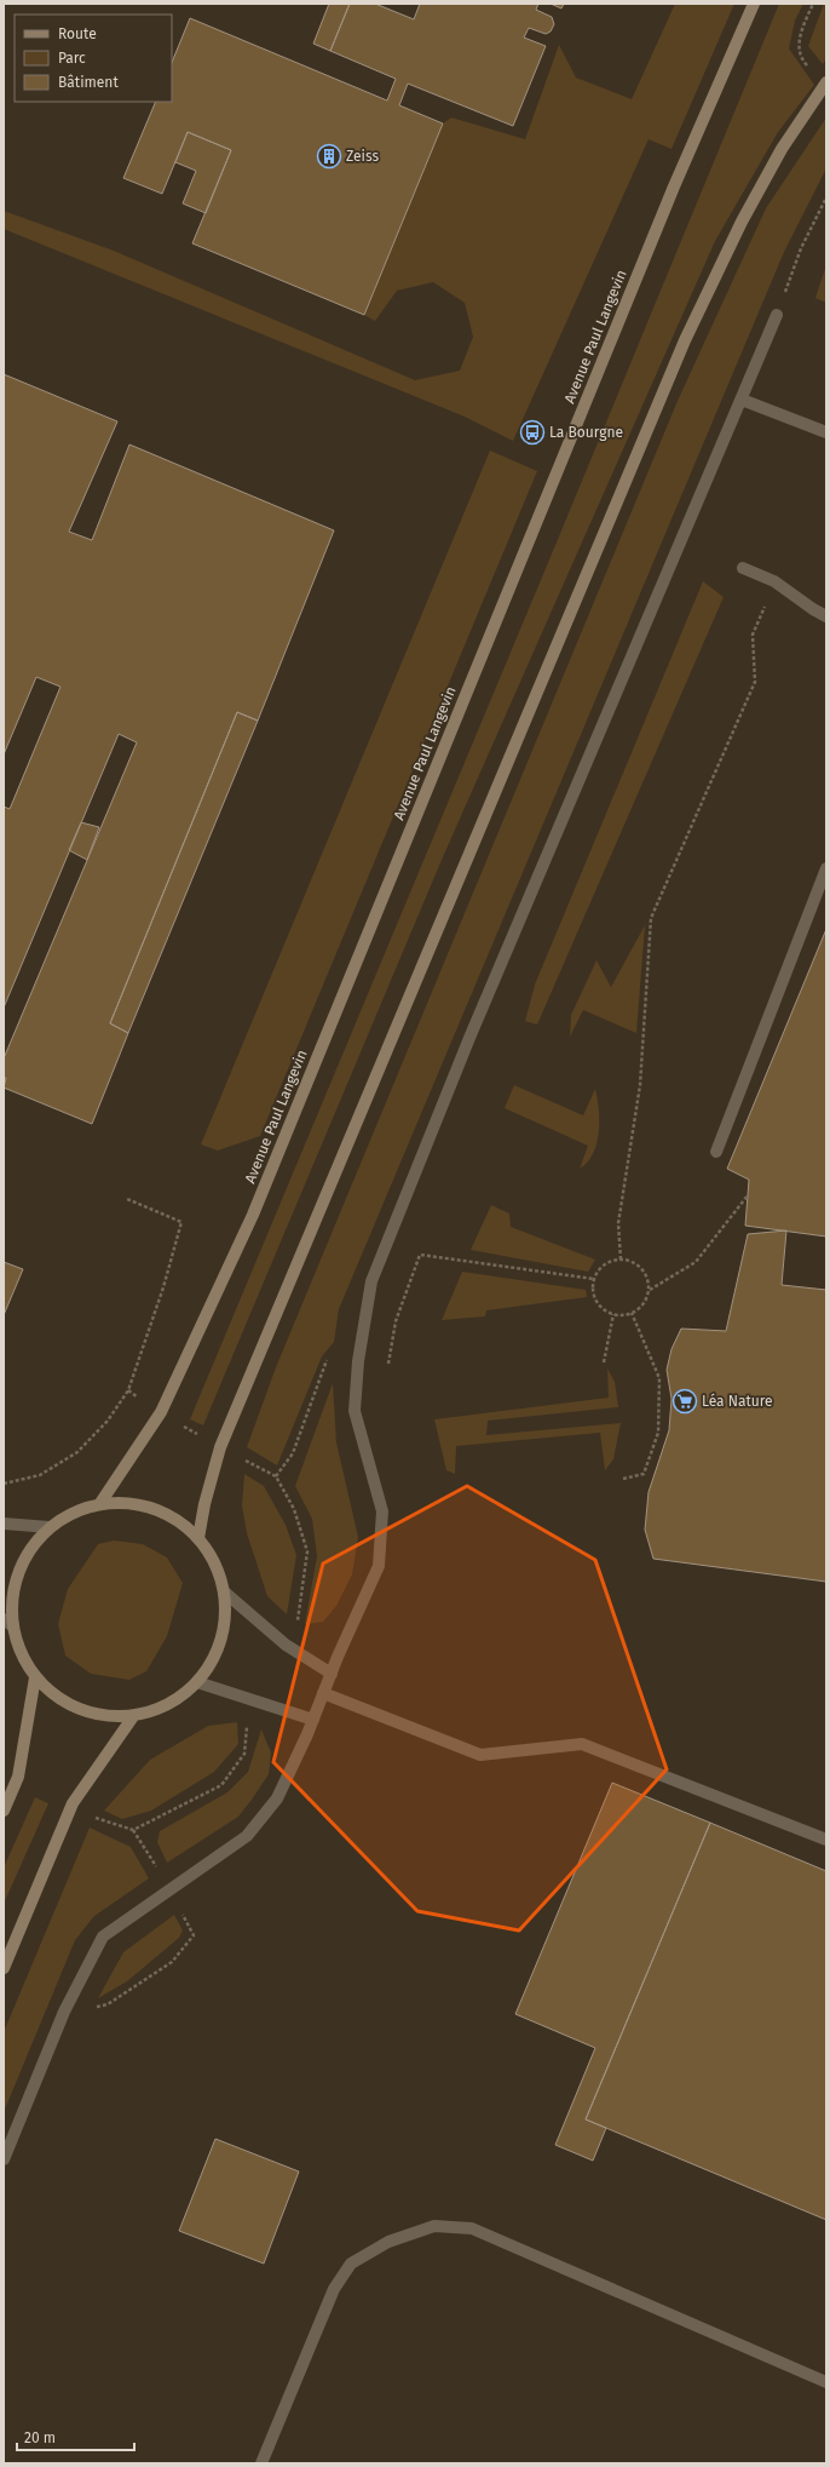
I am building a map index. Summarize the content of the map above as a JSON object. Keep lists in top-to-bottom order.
{
  "streets": {
    "main road": ["Avenue Paul Langevin"]
  },
  "places": {
    "building": ["Zeiss"],
    "bus stop": ["La Bourgne"],
    "supermarket": ["Léa Nature"]
  },
  "legend": ["Route", "Parc", "Bâtiment"],
  "scale_bar": "20 m"
}
